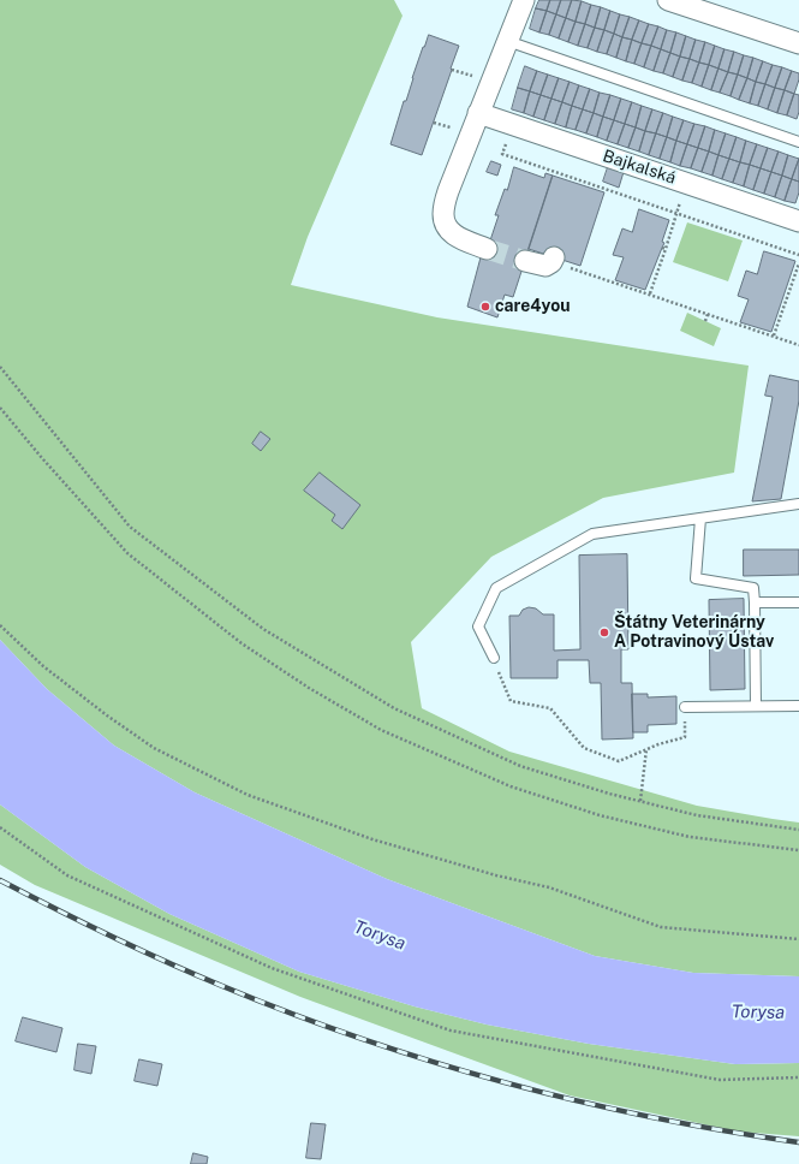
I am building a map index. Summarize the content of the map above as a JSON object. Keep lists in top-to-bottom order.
{
  "streets": {
    "street": ["Bajkalská"]
  },
  "water": ["Torysa"],
  "places": ["care4you", "Štátny Veterinárny A Potravinový Ústav"]
}
